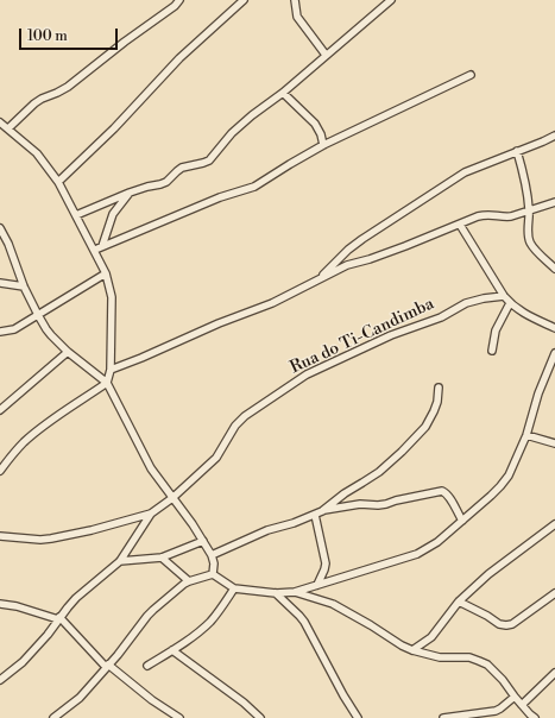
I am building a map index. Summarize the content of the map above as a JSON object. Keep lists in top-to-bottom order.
{
  "streets": {
    "street": ["Rua do Ti-Candimba"]
  },
  "scale_bar": "100 m"
}
